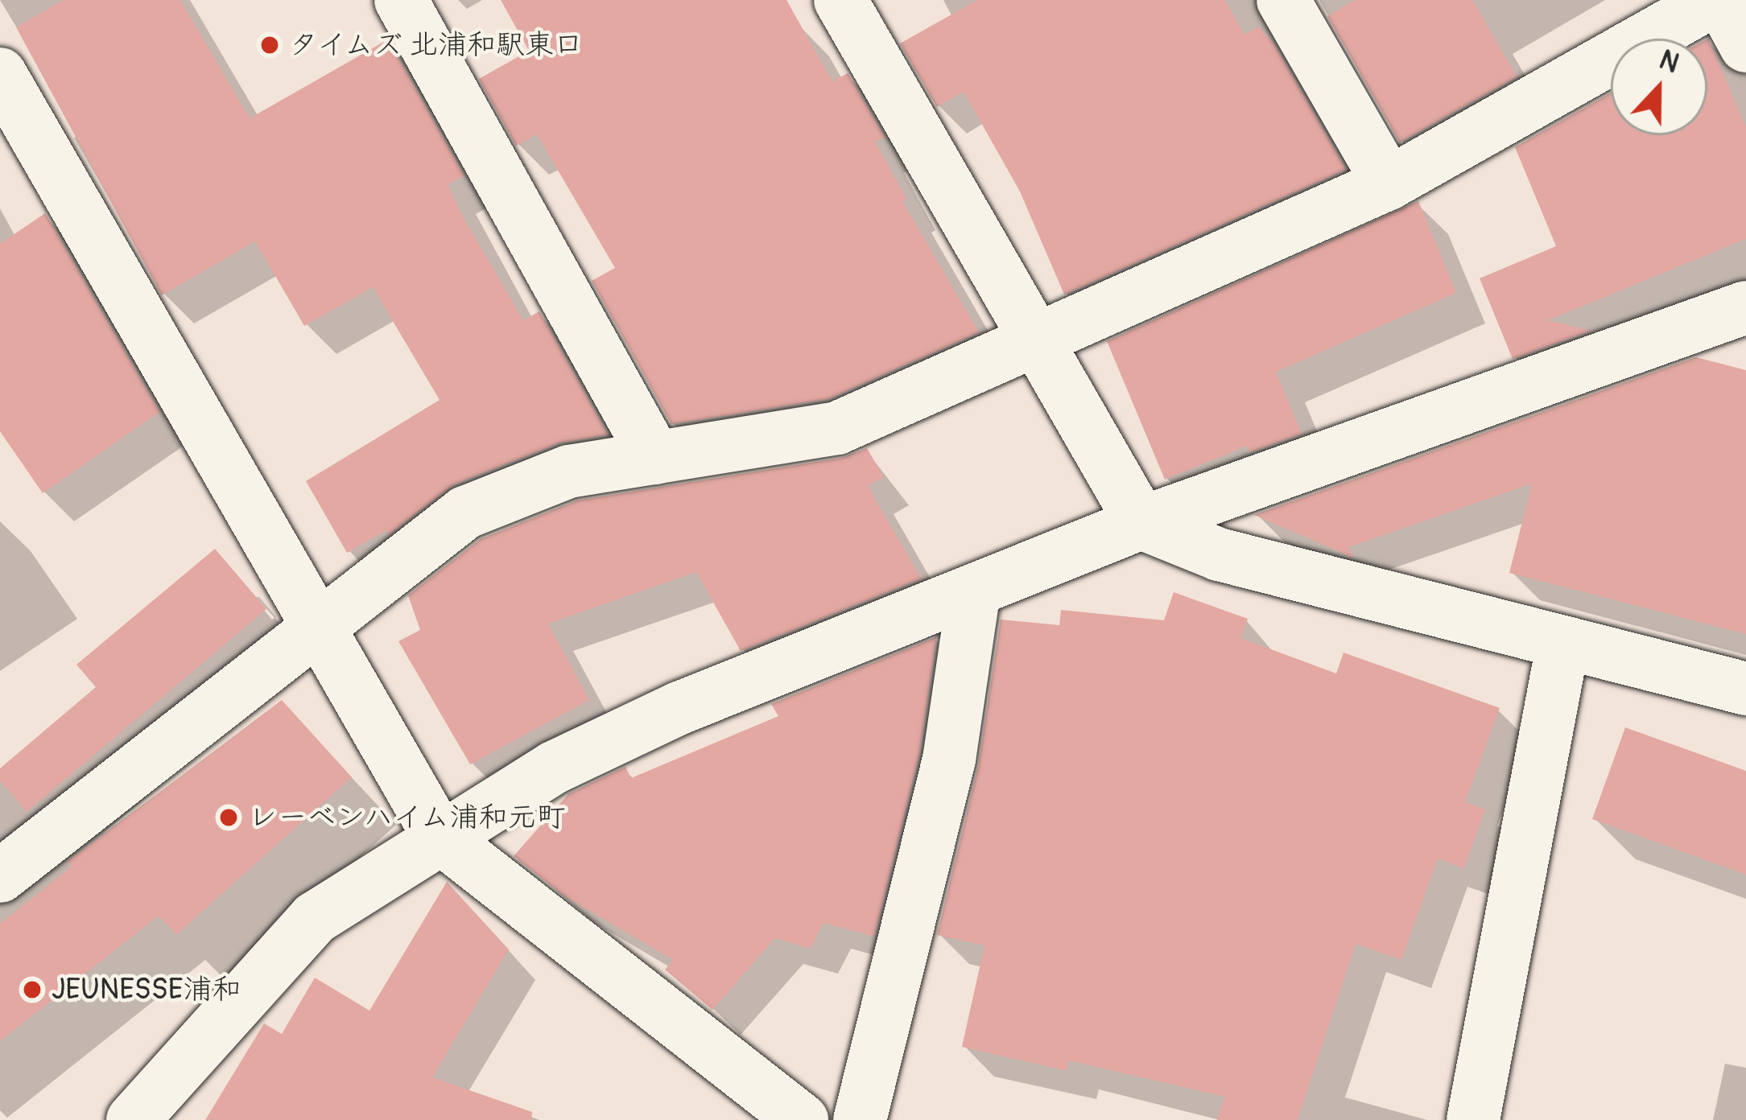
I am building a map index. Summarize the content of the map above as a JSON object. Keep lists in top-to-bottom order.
{
  "places": ["タイムズ 北浦和駅東口", "レーベンハイム浦和元町", "JEUNESSE浦和"],
  "north": "top"
}
